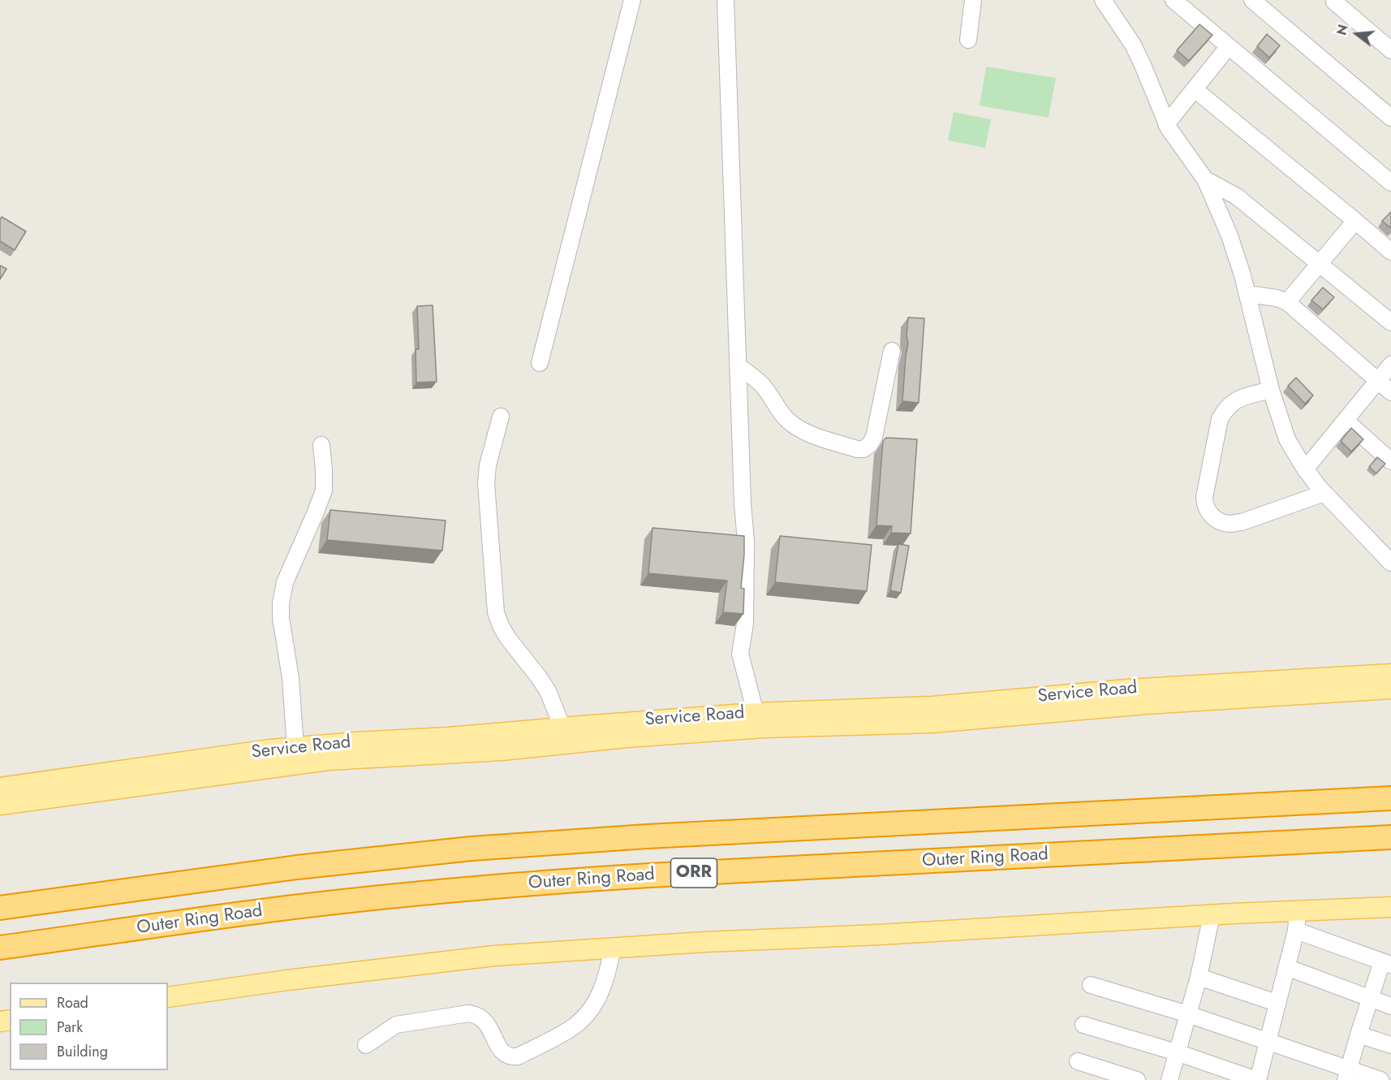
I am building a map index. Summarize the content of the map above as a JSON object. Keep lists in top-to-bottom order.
{
  "streets": {
    "highway": ["Outer Ring Road", "ORR"],
    "main road": ["Service Road"]
  },
  "legend": ["Road", "Park", "Building"],
  "north": "left"
}
